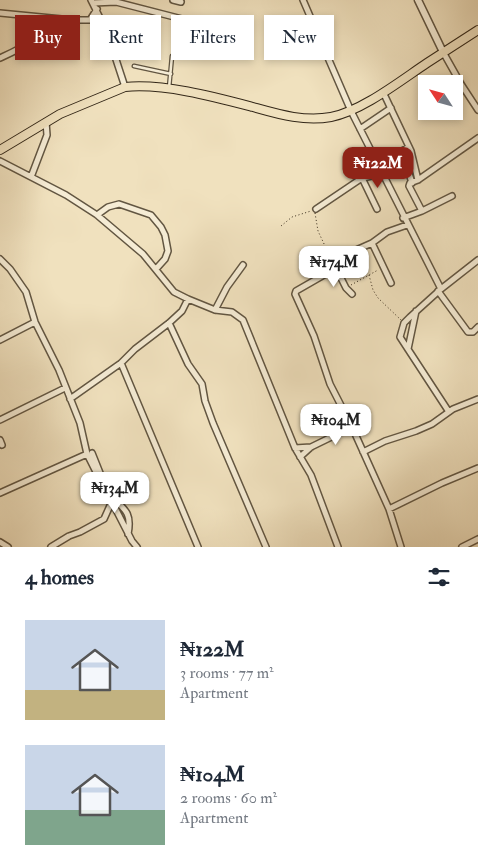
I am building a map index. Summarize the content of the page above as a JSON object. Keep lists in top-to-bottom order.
{
  "north": "top left",
  "page": {
    "chip": [
      "Buy",
      "Rent",
      "Filters",
      "New"
    ],
    "price": [
      "₦122M",
      "₦174M",
      "₦104M",
      "₦134M"
    ],
    "heading": "4 homes",
    "list": [
      {
        "name": "₦122M",
        "note": "3 rooms · 77 m² · Apartment"
      },
      {
        "name": "₦104M",
        "note": "2 rooms · 60 m² · Apartment"
      }
    ]
  }
}
